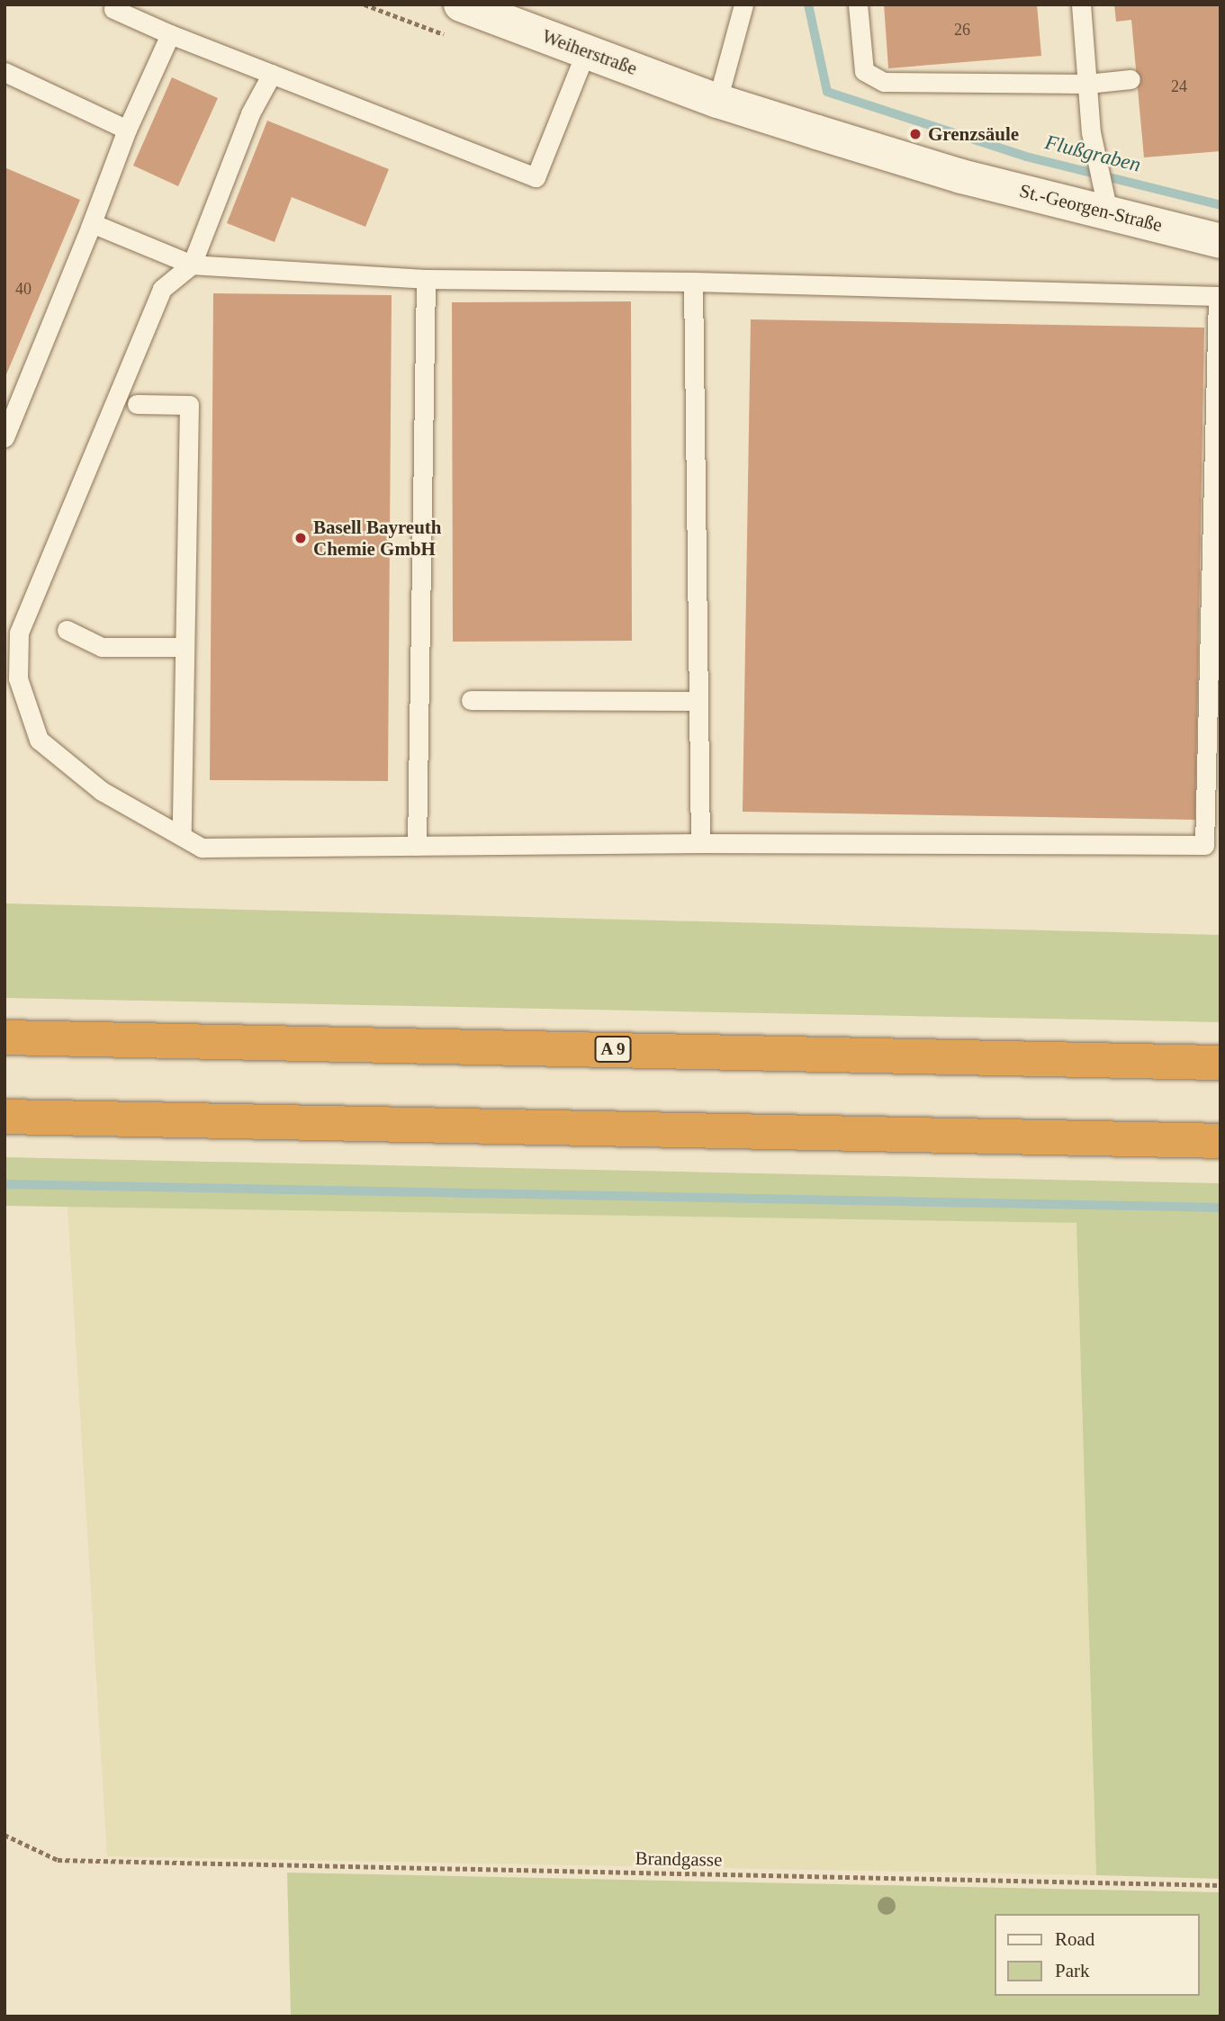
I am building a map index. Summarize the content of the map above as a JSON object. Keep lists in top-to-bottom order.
{
  "streets": {
    "highway": ["A 9"],
    "street": ["Weiherstraße", "St.-Georgen-Straße"],
    "path": ["Brandgasse"]
  },
  "crossings": [
    ["Weiherstraße", "St.-Georgen-Straße"]
  ],
  "water": ["Flußgraben"],
  "places": ["Grenzsäule", "Basell Bayreuth Chemie GmbH"],
  "house_numbers": ["26", "24", "40"],
  "legend": ["Road", "Park"]
}
